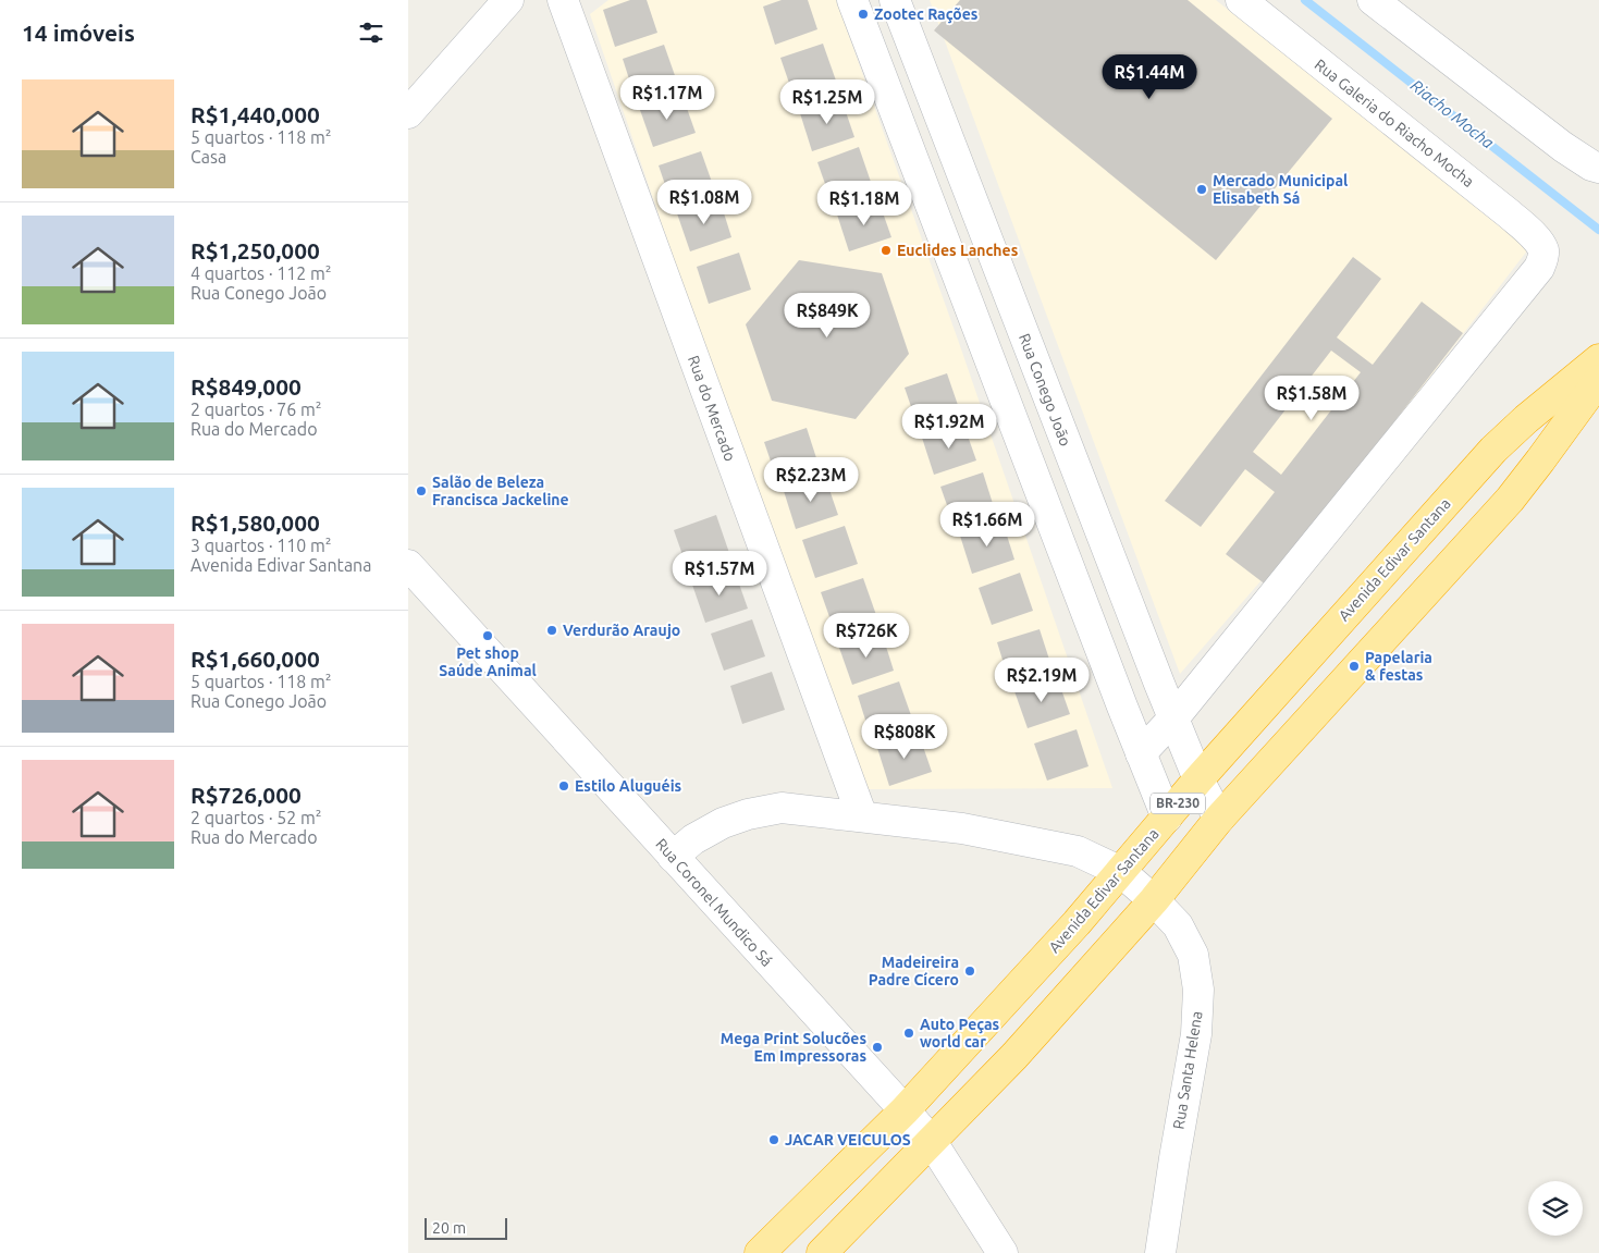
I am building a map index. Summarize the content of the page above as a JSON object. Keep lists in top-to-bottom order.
{
  "streets": {
    "highway": ["Avenida Edivar Santana", "BR-230"],
    "street": [
      "Rua Galeria do Riacho Mocha",
      "Rua Conego João",
      "Rua do Mercado",
      "Rua Coronel Mundico Sá",
      "Rua Santa Helena"
    ]
  },
  "crossings": [
    ["Rua Galeria do Riacho Mocha", "Rua Conego João"],
    ["Rua Conego João", "Avenida Edivar Santana"],
    ["Rua do Mercado", "Rua Santa Helena"],
    ["Avenida Edivar Santana", "Rua Coronel Mundico Sá"],
    ["Avenida Edivar Santana", "Rua Santa Helena"],
    ["BR-230", "Rua Coronel Mundico Sá"],
    ["BR-230", "Rua Santa Helena"],
    ["Rua Coronel Mundico Sá", "Rua Santa Helena"]
  ],
  "water": ["Riacho Mocha"],
  "places": [
    "Zootec Rações",
    "Mercado Municipal Elisabeth Sá",
    "Euclides Lanches",
    "Salão de Beleza Francisca Jackeline",
    "Verdurão Araujo",
    "Pet shop Saúde Animal",
    "Papelaria & festas",
    "Estilo Aluguéis",
    "Madeireira Padre Cícero",
    "Auto Peças world car",
    "Mega Print Solucões Em Impressoras",
    "JACAR VEICULOS"
  ],
  "scale_bar": "20 m",
  "page": {
    "heading": "14 imóveis",
    "price": [
      "R$1.44M",
      "R$1.17M",
      "R$1.25M",
      "R$1.08M",
      "R$1.18M",
      "R$849K",
      "R$1.58M",
      "R$1.92M",
      "R$2.23M",
      "R$1.66M",
      "R$1.57M",
      "R$726K",
      "R$2.19M",
      "R$808K"
    ],
    "list": [
      {
        "name": "R$1,440,000",
        "note": "5 quartos · 118 m² · Casa"
      },
      {
        "name": "R$1,250,000",
        "note": "4 quartos · 112 m² · Rua Conego João"
      },
      {
        "name": "R$849,000",
        "note": "2 quartos · 76 m² · Rua do Mercado"
      },
      {
        "name": "R$1,580,000",
        "note": "3 quartos · 110 m² · Avenida Edivar Santana"
      },
      {
        "name": "R$1,660,000",
        "note": "5 quartos · 118 m² · Rua Conego João"
      },
      {
        "name": "R$726,000",
        "note": "2 quartos · 52 m² · Rua do Mercado"
      }
    ],
    "scale": "20 m"
  }
}
